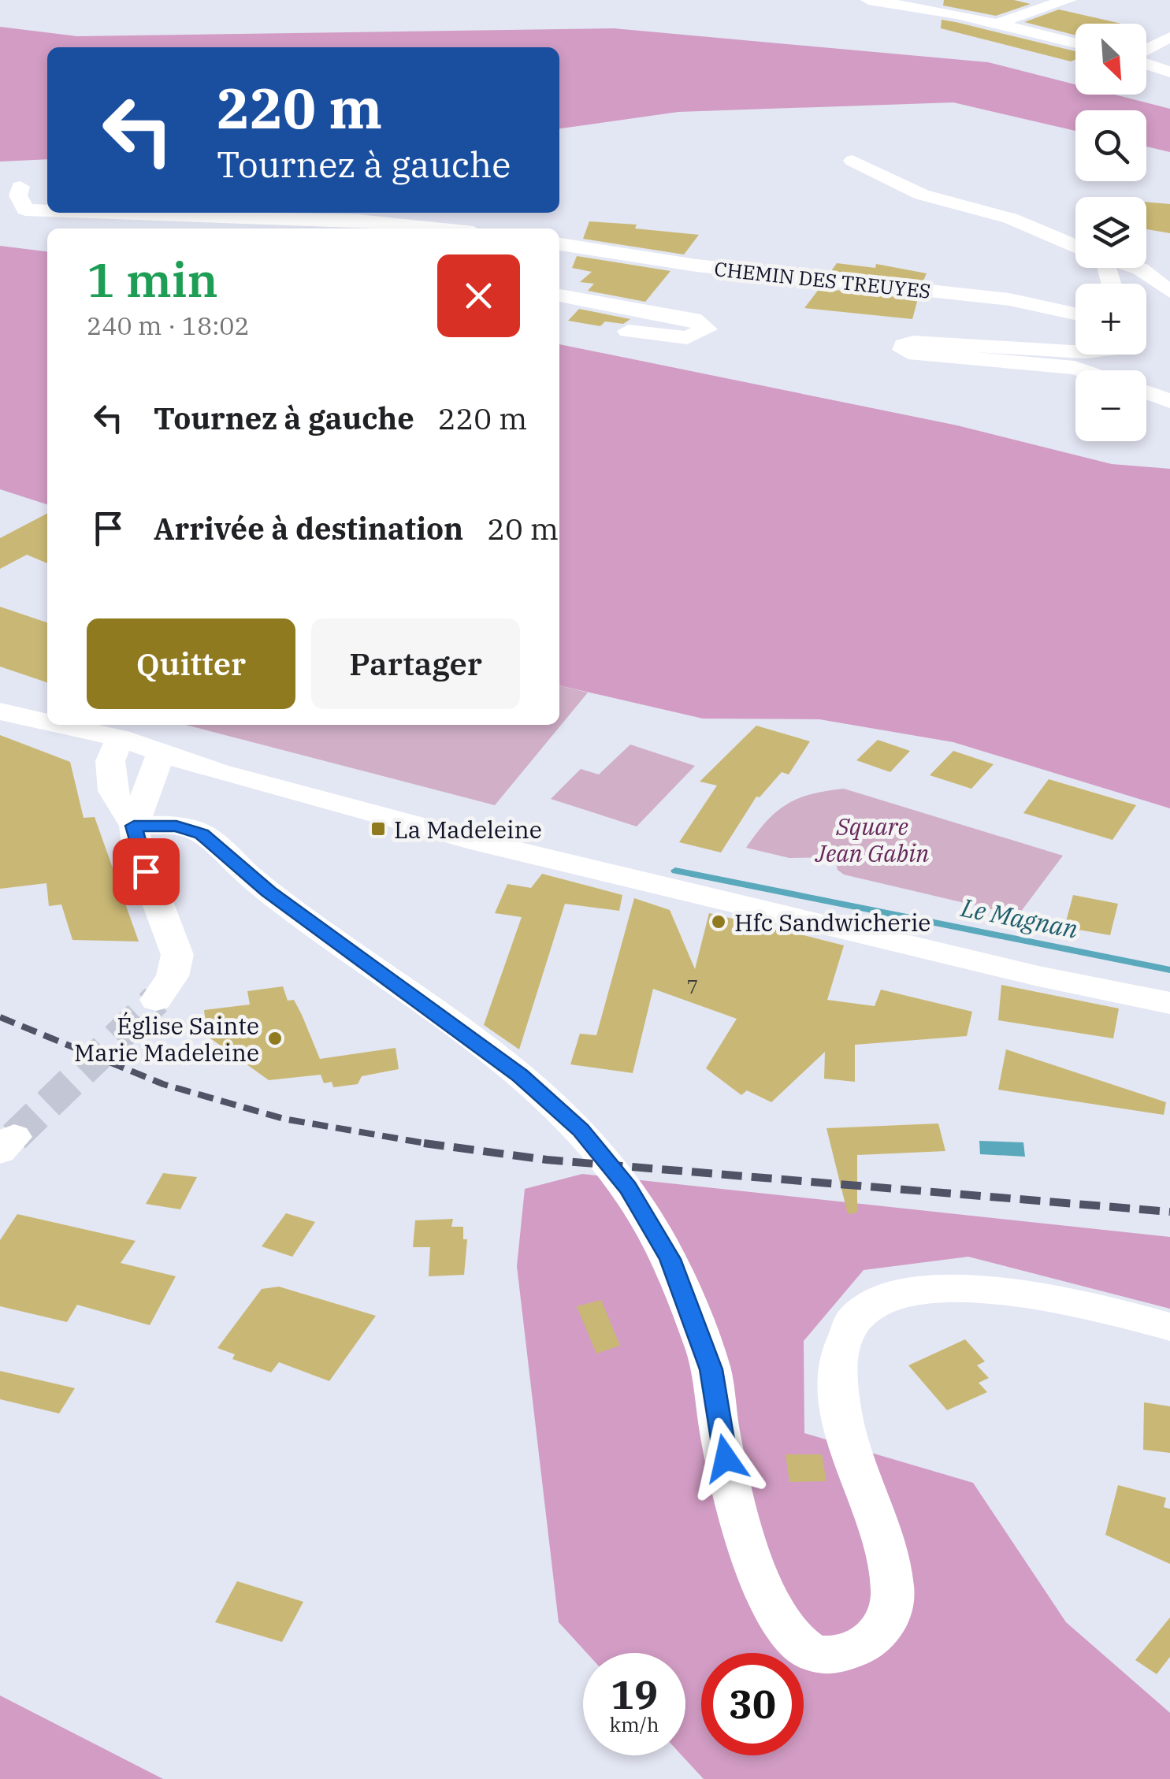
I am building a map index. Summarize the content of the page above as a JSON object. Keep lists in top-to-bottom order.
{
  "streets": {
    "street": ["CHEMIN DES TREUYES"]
  },
  "water": ["Le Magnan"],
  "parks": ["Square Jean Gabin"],
  "places": {
    "transit": ["La Madeleine"],
    "other": ["Hfc Sandwicherie", "Église Sainte Marie Madeleine"]
  },
  "house_numbers": ["7"],
  "north": "bottom right",
  "page": {
    "map_buttons": ["+", "−"],
    "turn": ["220 m", "Tournez à gauche"],
    "heading": ["1 min", "240 m · 18:02"],
    "list": [
      {
        "name": "Tournez à gauche",
        "value": "220 m"
      },
      {
        "name": "Arrivée à destination",
        "value": "20 m"
      }
    ],
    "buttons": ["Quitter", "Partager"],
    "speed": "19 km/h",
    "limit": "30"
  }
}
